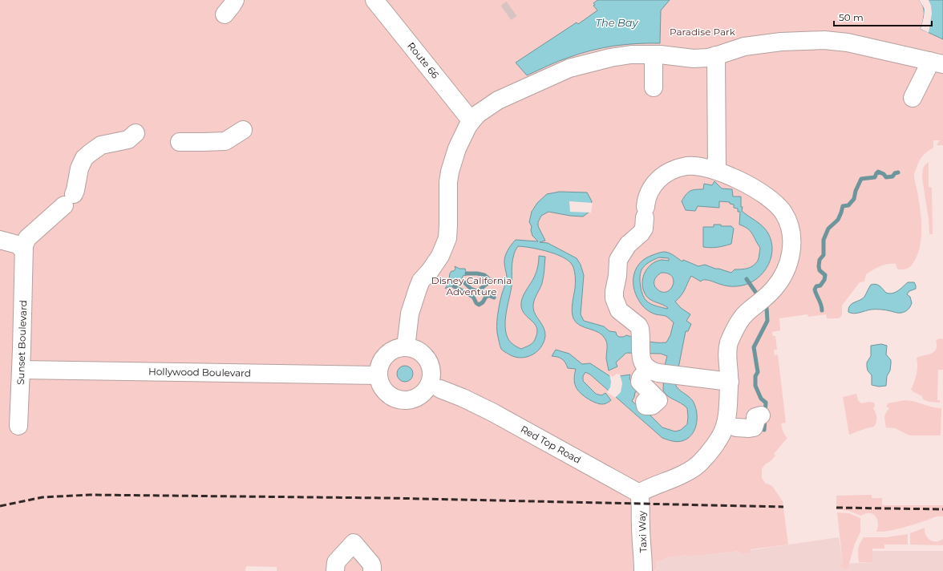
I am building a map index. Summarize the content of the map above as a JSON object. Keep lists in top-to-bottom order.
{
  "streets": {
    "street": [
      "Route 66",
      "Sunset Boulevard",
      "Hollywood Boulevard",
      "Red Top Road",
      "Taxi Way"
    ]
  },
  "crossings": [
    ["Sunset Boulevard", "Hollywood Boulevard"],
    ["Red Top Road", "Taxi Way"]
  ],
  "water": ["The Bay"],
  "parks": ["Paradise Park", "Disney California Adventure"],
  "scale_bar": "50 m"
}
